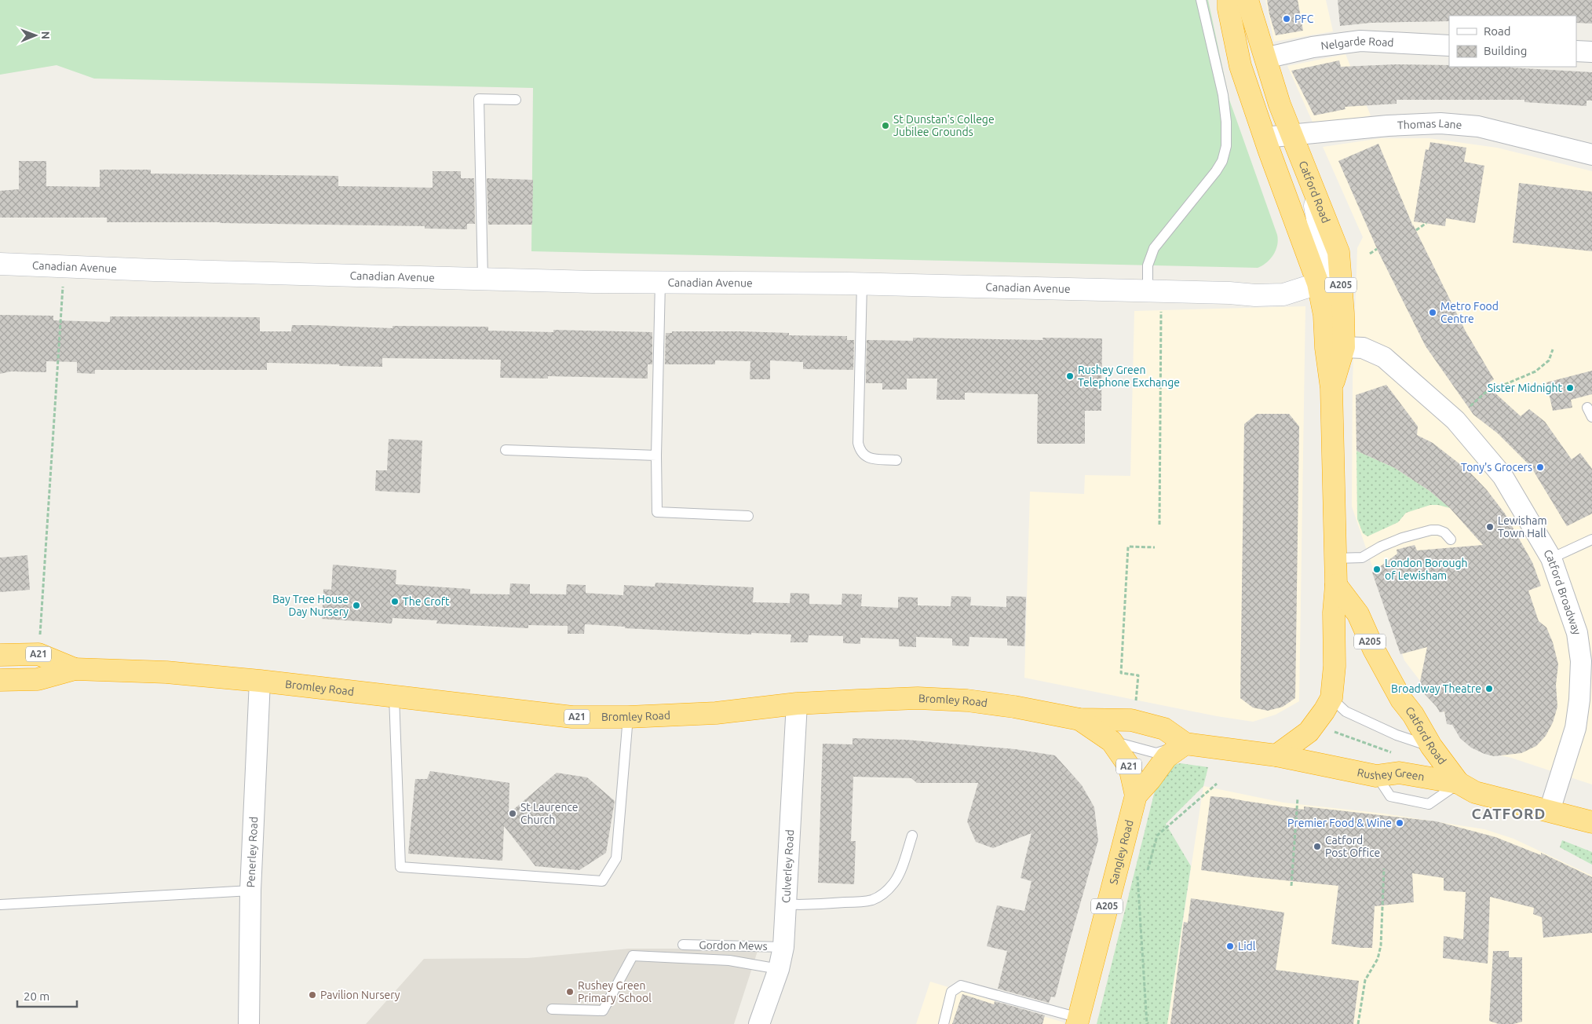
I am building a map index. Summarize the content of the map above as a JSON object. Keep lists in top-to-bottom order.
{
  "streets": {
    "highway": [
      "Catford Road",
      "A205",
      "A21",
      "Bromley Road",
      "Rushey Green",
      "Sangley Road"
    ],
    "street": [
      "Nelgarde Road",
      "Thomas Lane",
      "Canadian Avenue",
      "Catford Broadway",
      "Penerley Road",
      "Culverley Road"
    ],
    "lane": ["Gordon Mews"]
  },
  "crossings": [
    ["Nelgarde Road", "Catford Road"],
    ["Thomas Lane", "Catford Road"],
    ["Catford Road", "Canadian Avenue"],
    ["Catford Road", "Catford Broadway"],
    ["Catford Road", "Rushey Green"],
    ["Catford Broadway", "Rushey Green"],
    ["Bromley Road", "Rushey Green"],
    ["Bromley Road", "Penerley Road"],
    ["Bromley Road", "Sangley Road"],
    ["Bromley Road", "Culverley Road"],
    ["Rushey Green", "Sangley Road"],
    ["Culverley Road", "Gordon Mews"]
  ],
  "districts": ["CATFORD"],
  "places": [
    "PFC",
    "St Dunstan's College Jubilee Grounds",
    "Metro Food Centre",
    "Rushey Green Telephone Exchange",
    "Sister Midnight",
    "Tony's Grocers",
    "Lewisham Town Hall",
    "London Borough of Lewisham",
    "The Croft",
    "Bay Tree House Day Nursery",
    "Broadway Theatre",
    "St Laurence Church",
    "Premier Food & Wine",
    "Catford Post Office",
    "Lidl",
    "Rushey Green Primary School",
    "Pavilion Nursery"
  ],
  "legend": ["Road", "Building"],
  "scale_bar": "20 m",
  "north": "right"
}
